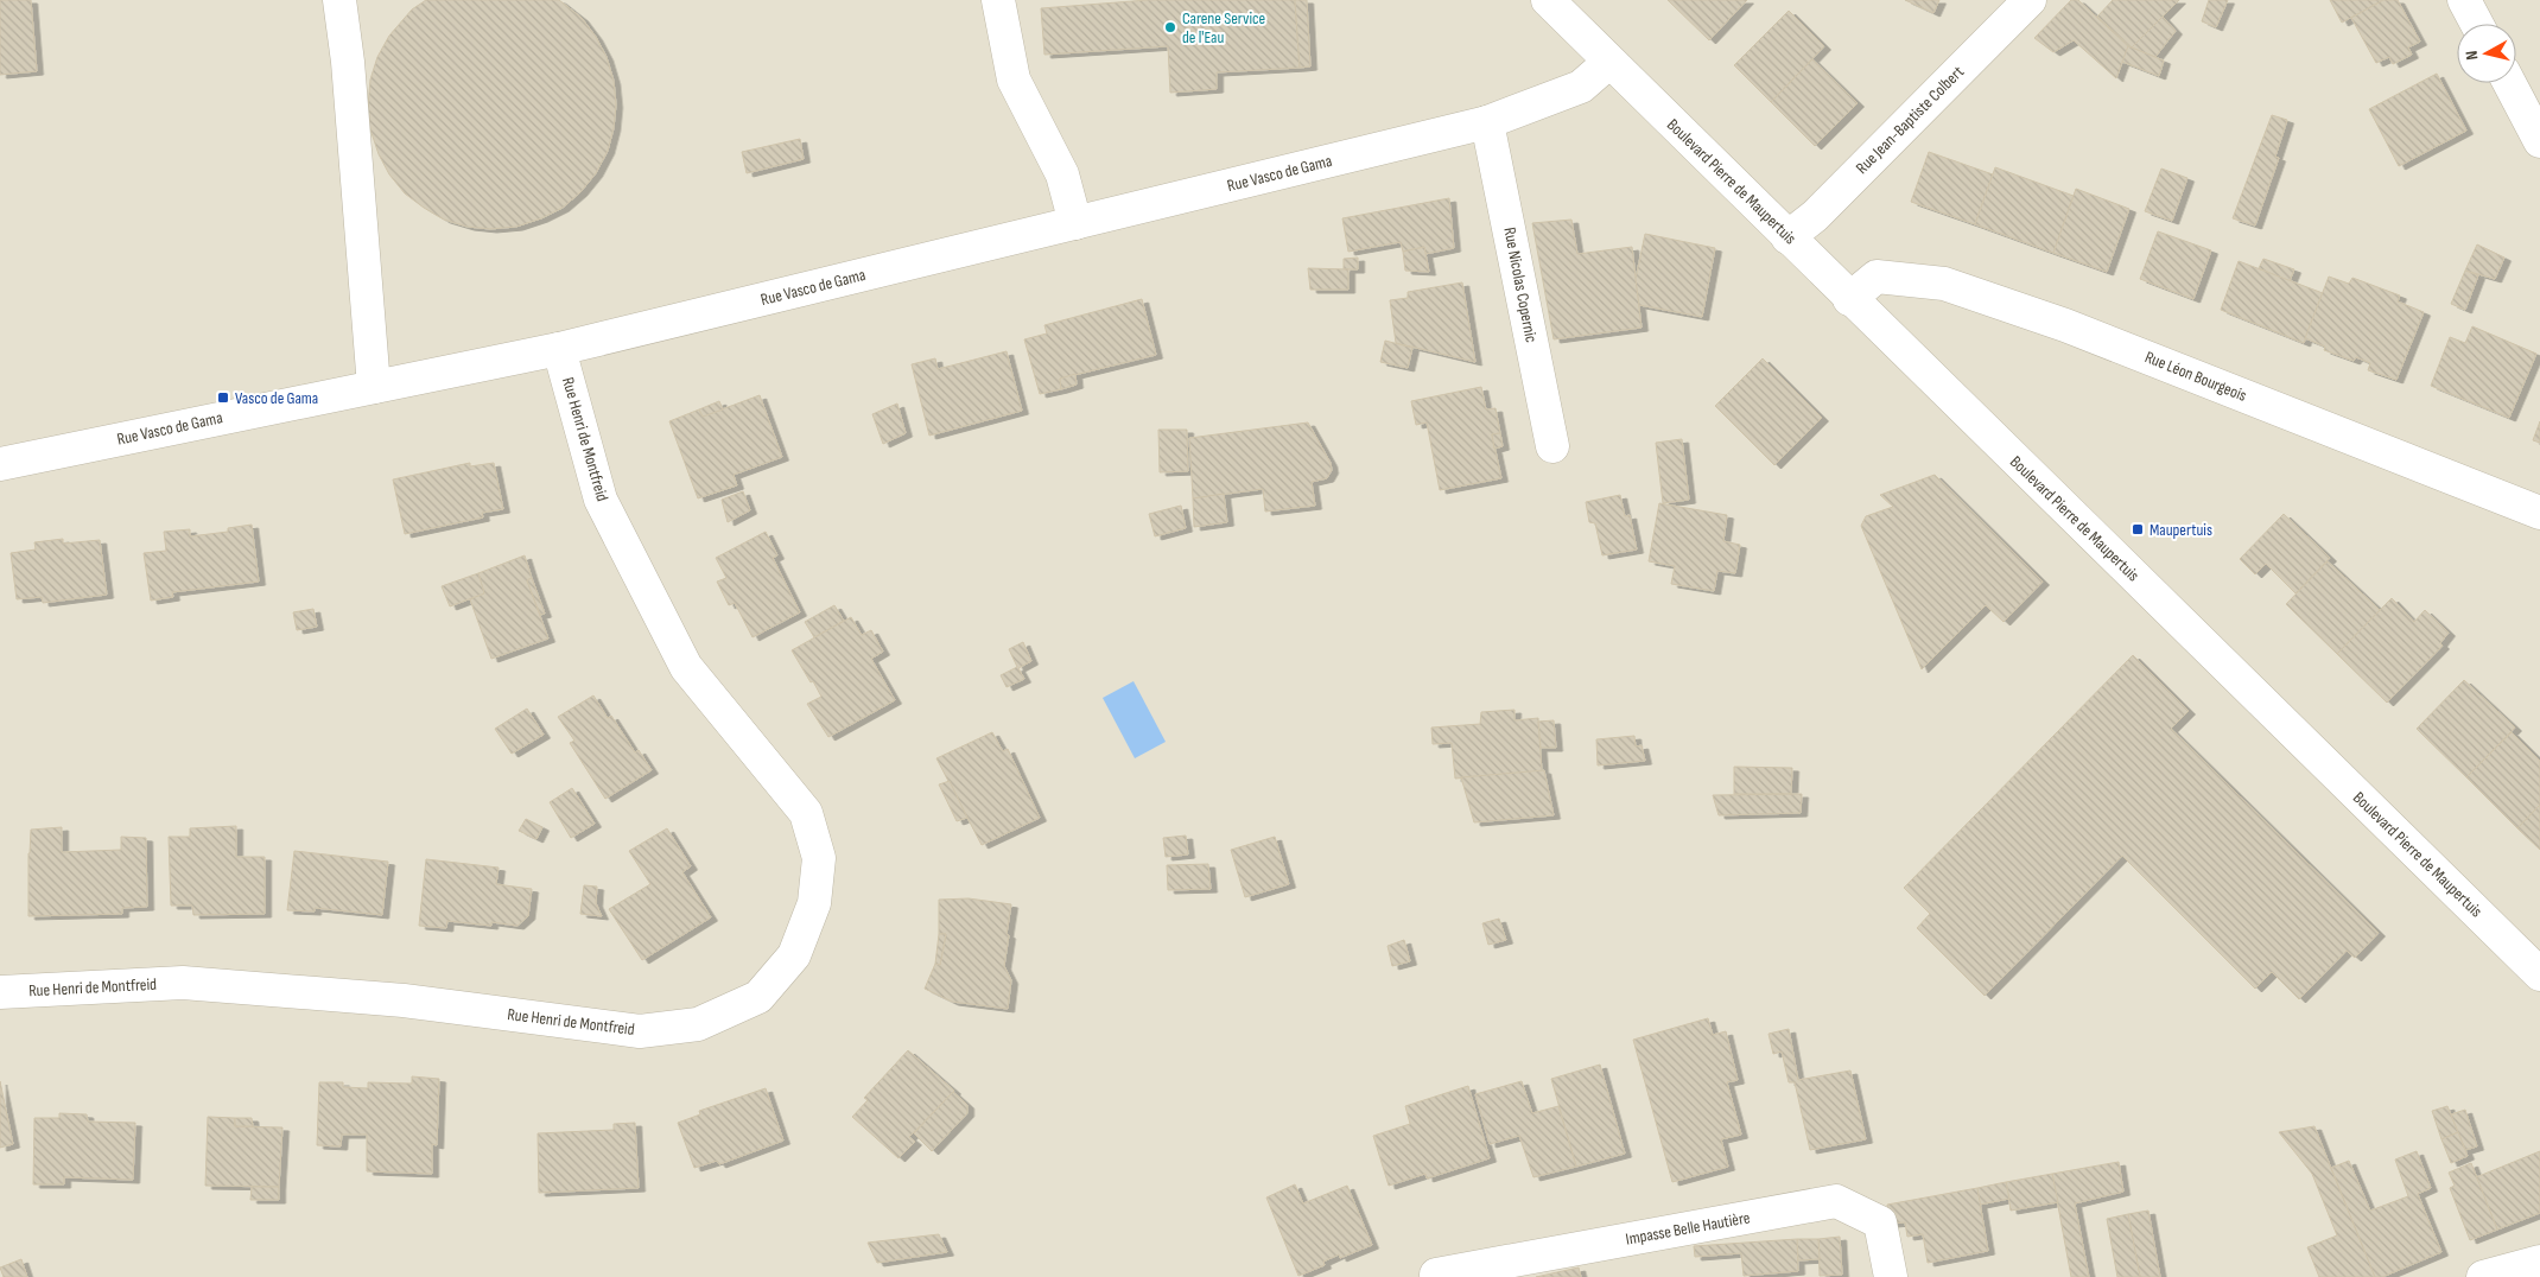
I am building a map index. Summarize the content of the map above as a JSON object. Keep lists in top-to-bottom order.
{
  "streets": {
    "street": [
      "Rue Jean-Baptiste Colbert",
      "Rue Vasco de Gama",
      "Boulevard Pierre de Maupertuis",
      "Rue Nicolas Copernic",
      "Rue Léon Bourgeois",
      "Rue Henri de Montfreid",
      "Impasse Belle Hautière"
    ]
  },
  "crossings": [
    ["Rue Jean-Baptiste Colbert", "Boulevard Pierre de Maupertuis"],
    ["Rue Vasco de Gama", "Boulevard Pierre de Maupertuis"],
    ["Rue Vasco de Gama", "Rue Nicolas Copernic"],
    ["Rue Vasco de Gama", "Rue Henri de Montfreid"],
    ["Boulevard Pierre de Maupertuis", "Rue Léon Bourgeois"]
  ],
  "places": {
    "other": ["Carene Service de l'Eau"],
    "transit": ["Vasco de Gama", "Maupertuis"]
  },
  "north": "left"
}
